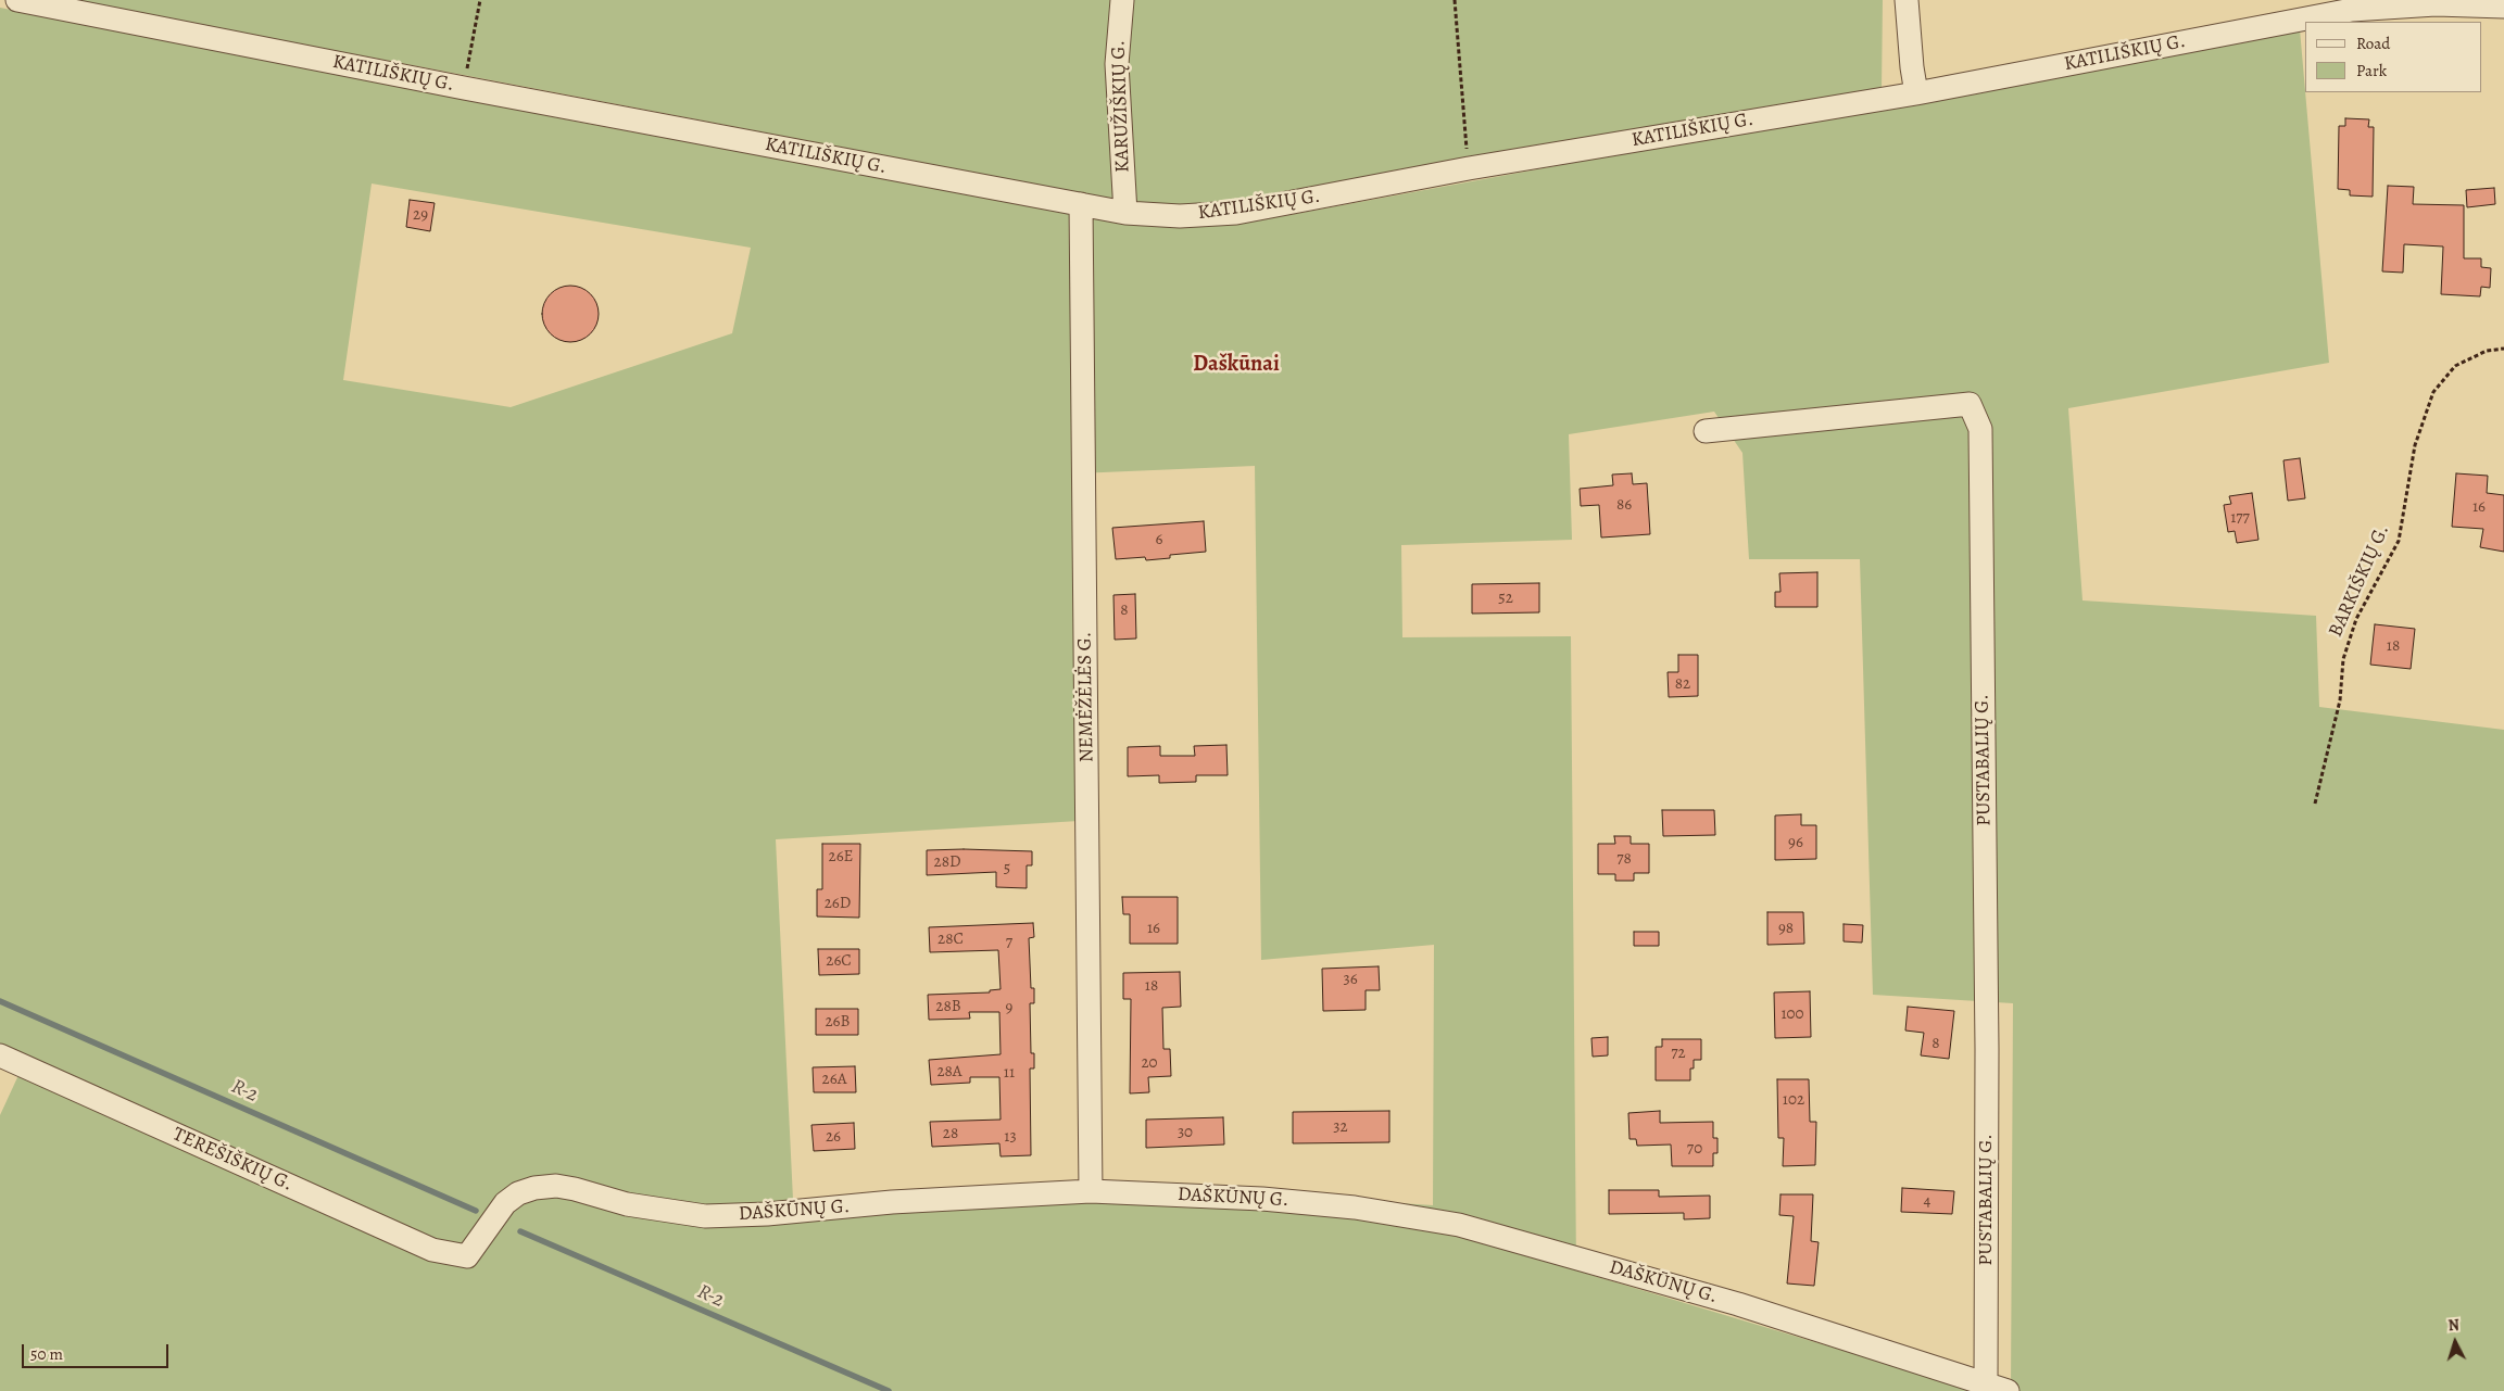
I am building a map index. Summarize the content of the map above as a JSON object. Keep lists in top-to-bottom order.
{
  "streets": {
    "street": [
      "KATILIŠKIŲ G.",
      "KARUŽIŠKIŲ G.",
      "NEMĖŽĖLĖS G.",
      "PUSTABALIŲ G.",
      "TEREŠIŠKIŲ G.",
      "DAŠKŪNŲ G."
    ],
    "path": ["BARKIŠKIŲ G."]
  },
  "crossings": [
    ["KATILIŠKIŲ G.", "KARUŽIŠKIŲ G."],
    ["KATILIŠKIŲ G.", "NEMĖŽĖLĖS G."],
    ["NEMĖŽĖLĖS G.", "DAŠKŪNŲ G."],
    ["PUSTABALIŲ G.", "DAŠKŪNŲ G."],
    ["TEREŠIŠKIŲ G.", "DAŠKŪNŲ G."]
  ],
  "districts": ["Daškūnai"],
  "water": ["R-2"],
  "house_numbers": [
    "29",
    "86",
    "16",
    "177",
    "6",
    "52",
    "8",
    "18",
    "82",
    "96",
    "26E",
    "78",
    "28D",
    "5",
    "26D",
    "16",
    "98",
    "28C",
    "7",
    "26C",
    "36",
    "18",
    "28B",
    "9",
    "100",
    "26B",
    "8",
    "72",
    "20",
    "28A",
    "11",
    "26A",
    "102",
    "32",
    "30",
    "28",
    "26",
    "13",
    "70",
    "4"
  ],
  "legend": ["Road", "Park"],
  "scale_bar": "50 m",
  "north": "top"
}
